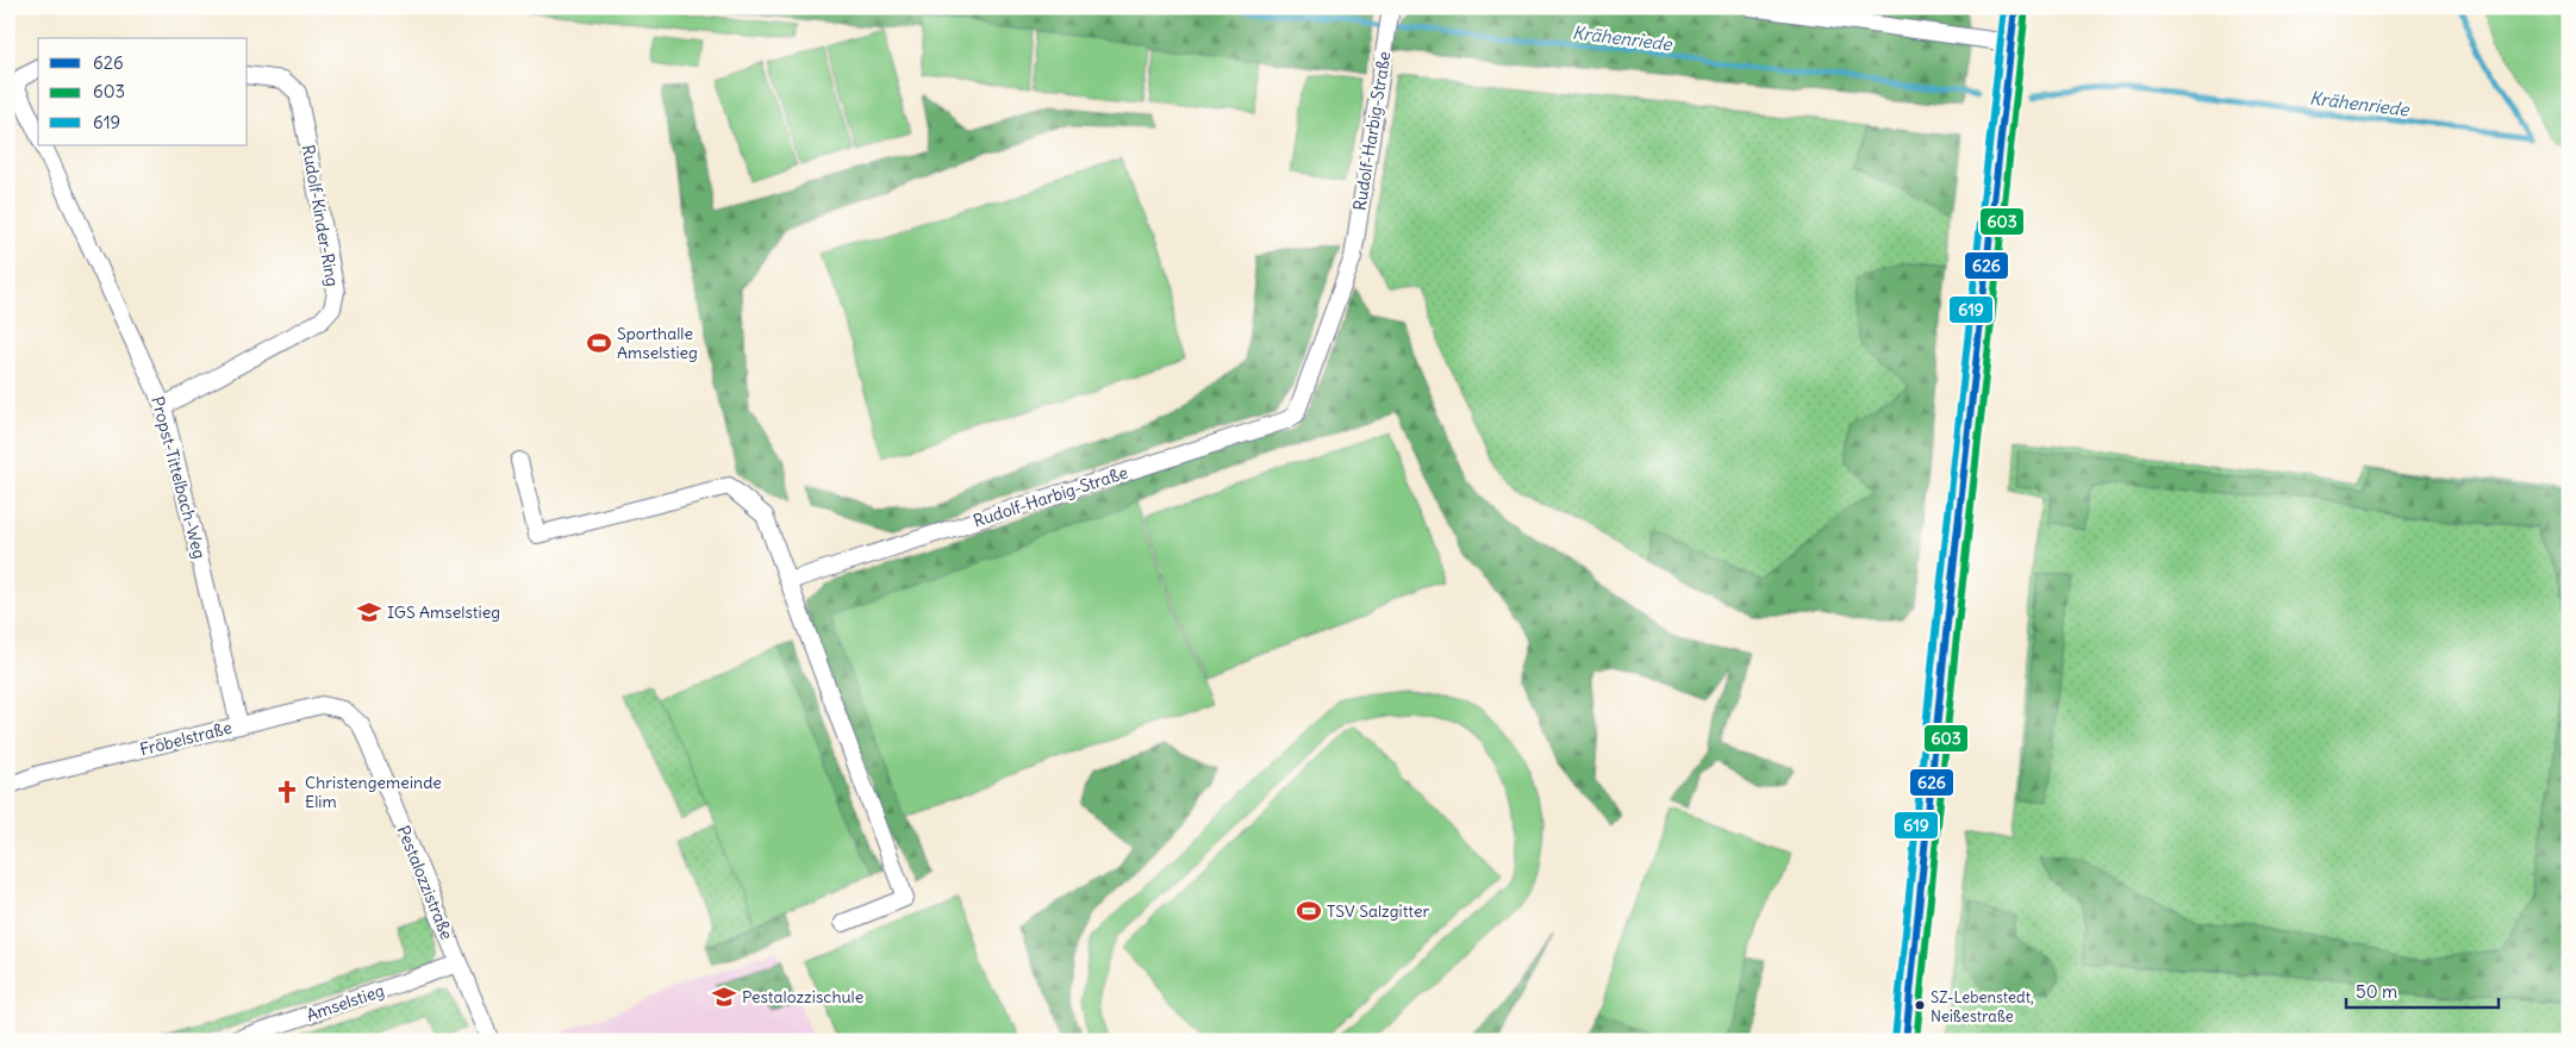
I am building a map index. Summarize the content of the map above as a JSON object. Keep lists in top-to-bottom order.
{
  "streets": {
    "street": [
      "Rudolf-Harbig-Straße",
      "Rudolf-Kinder-Ring",
      "Propst-Tittelbach-Weg",
      "Fröbelstraße",
      "Pestalozzistraße",
      "Amselstieg"
    ]
  },
  "crossings": [
    ["Rudolf-Kinder-Ring", "Propst-Tittelbach-Weg"],
    ["Propst-Tittelbach-Weg", "Fröbelstraße"],
    ["Fröbelstraße", "Pestalozzistraße"],
    ["Pestalozzistraße", "Amselstieg"]
  ],
  "water": ["Krähenriede"],
  "places": {
    "sports": ["Sporthalle Amselstieg", "TSV Salzgitter"],
    "school or university": ["IGS Amselstieg", "Pestalozzischule"],
    "church": ["Christengemeinde Elim"],
    "other": ["SZ-Lebenstedt, Neißestraße"]
  },
  "lines": ["transit line 626", "transit line 619", "transit line 603"],
  "legend": ["626", "603", "619"],
  "scale_bar": "50 m"
}
